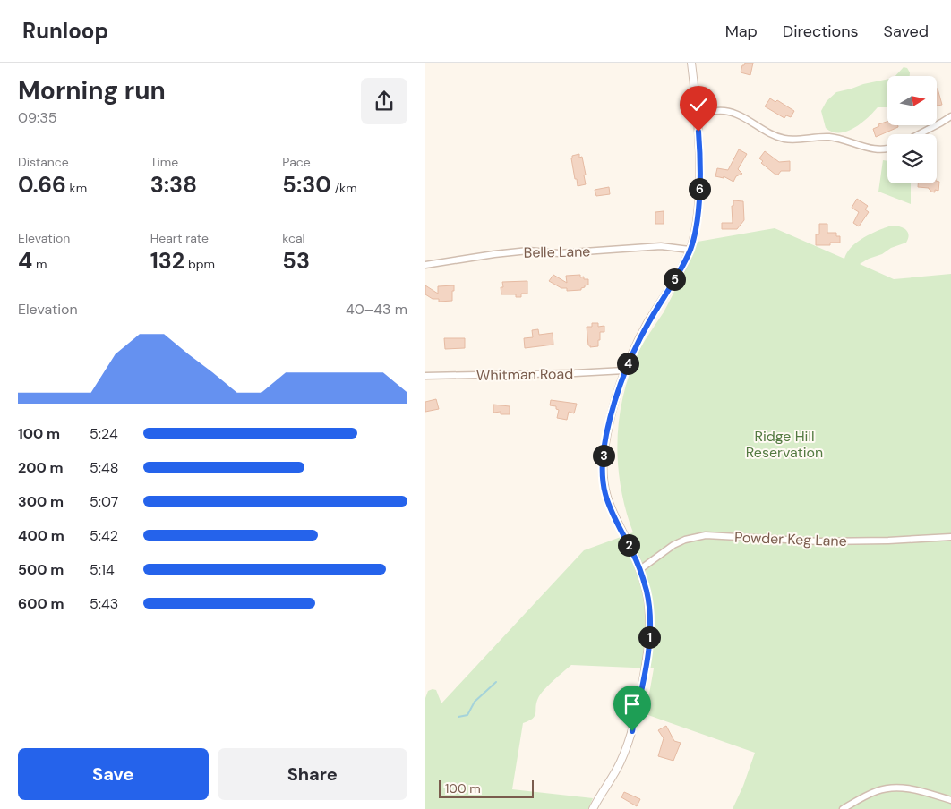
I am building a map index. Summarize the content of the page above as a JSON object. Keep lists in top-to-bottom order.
{
  "streets": {
    "street": ["Belle Lane", "Whitman Road", "Powder Keg Lane"]
  },
  "parks": ["Ridge Hill Reservation"],
  "scale_bar": "100 m",
  "north": "right",
  "page": {
    "header": "Runloop",
    "nav": ["Map", "Directions", "Saved"],
    "heading": ["Morning run", "09:35"],
    "stats": [
      ["Distance", "0.66 km"],
      ["Time", "3:38"],
      ["Pace", "5:30 /km"],
      ["Elevation", "4 m"],
      ["Heart rate", "132 bpm"],
      ["kcal", "53"]
    ],
    "pins": [
      "6",
      "5",
      "4",
      "3",
      "2",
      "1"
    ],
    "chart": ["Elevation", "40–43 m"],
    "list": [
      {
        "name": "100 m",
        "note": "5:24"
      },
      {
        "name": "200 m",
        "note": "5:48"
      },
      {
        "name": "300 m",
        "note": "5:07"
      },
      {
        "name": "400 m",
        "note": "5:42"
      },
      {
        "name": "500 m",
        "note": "5:14"
      },
      {
        "name": "600 m",
        "note": "5:43"
      }
    ],
    "buttons": ["Save", "Share"],
    "scale": "100 m"
  }
}
